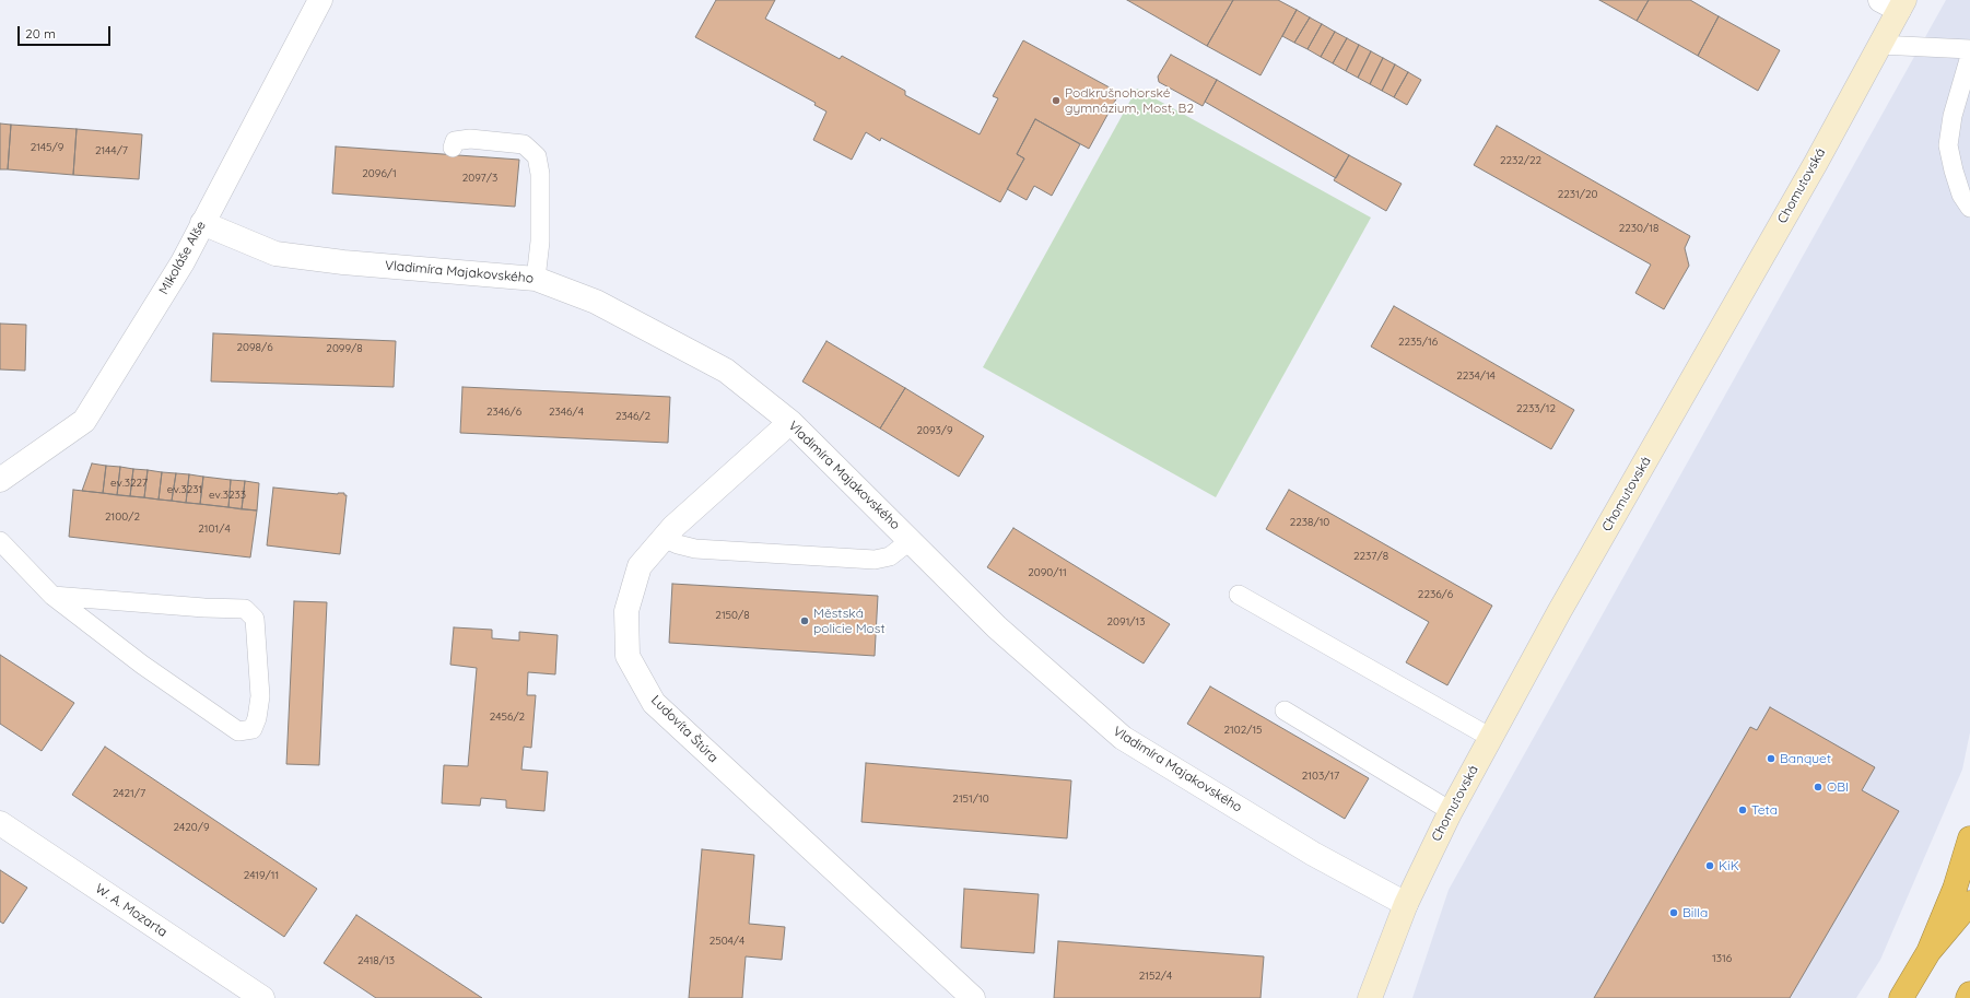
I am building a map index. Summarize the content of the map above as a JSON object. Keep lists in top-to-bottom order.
{
  "streets": {
    "street": [
      "Chomutovská",
      "Mikoláše Alše",
      "Vladimíra Majakovského",
      "Ludovíta Štúra",
      "W. A. Mozarta"
    ]
  },
  "crossings": [
    ["Chomutovská", "Vladimíra Majakovského"],
    ["Mikoláše Alše", "Vladimíra Majakovského"],
    ["Vladimíra Majakovského", "Ludovíta Štúra"]
  ],
  "places": [
    "Podkrušnohorské gymnázium, Most, B2",
    "Městská policie Most",
    "Banquet",
    "OBI",
    "Teta",
    "KiK",
    "Billa"
  ],
  "house_numbers": [
    "2145/9",
    "2144/7",
    "2232/22",
    "2096/1",
    "2097/3",
    "2231/20",
    "2230/18",
    "2235/16",
    "2098/6",
    "2099/8",
    "2234/14",
    "2233/12",
    "2346/6",
    "2346/4",
    "2346/2",
    "2093/9",
    "ev.3227",
    "ev.3231",
    "ev.3233",
    "2100/2",
    "2238/10",
    "2101/4",
    "2237/8",
    "2090/11",
    "2236/6",
    "2150/8",
    "2091/13",
    "2456/2",
    "2102/15",
    "2103/17",
    "2421/7",
    "2151/10",
    "2420/9",
    "2419/11",
    "2504/4",
    "1316",
    "2418/13",
    "2152/4"
  ],
  "scale_bar": "20 m"
}
